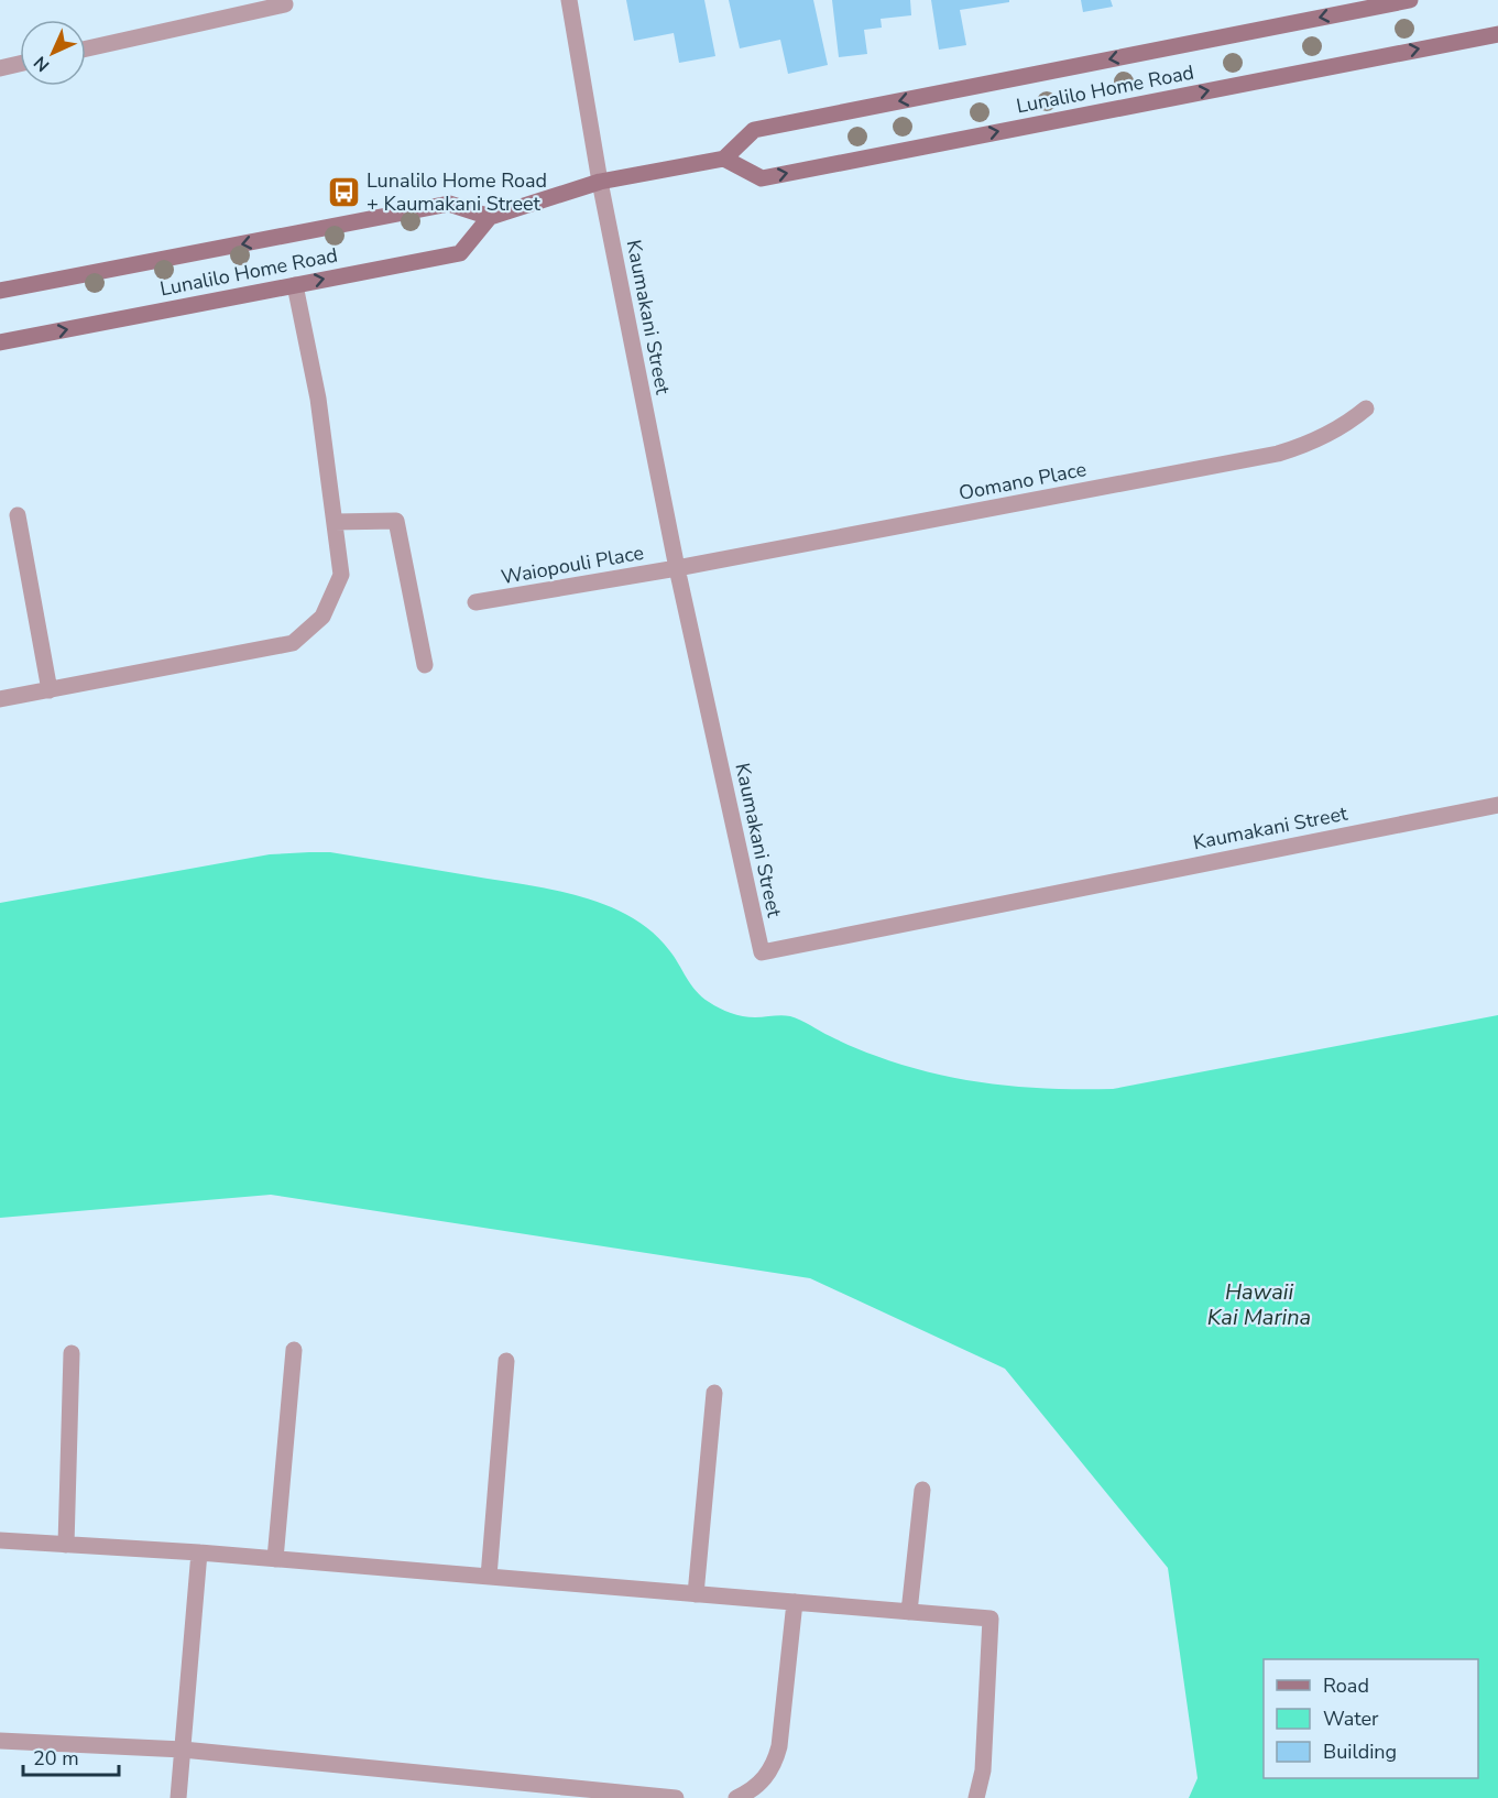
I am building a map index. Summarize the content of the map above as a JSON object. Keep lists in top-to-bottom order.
{
  "streets": {
    "main road": ["Lunalilo Home Road"],
    "street": ["Kaumakani Street", "Oomano Place", "Waiopouli Place"]
  },
  "crossings": [
    ["Kaumakani Street", "Oomano Place"],
    ["Kaumakani Street", "Waiopouli Place"],
    ["Oomano Place", "Waiopouli Place"]
  ],
  "water": ["Hawaii Kai Marina"],
  "places": {
    "bus stop": ["Lunalilo Home Road + Kaumakani Street"]
  },
  "legend": ["Road", "Water", "Building"],
  "scale_bar": "20 m",
  "north": "bottom left"
}
